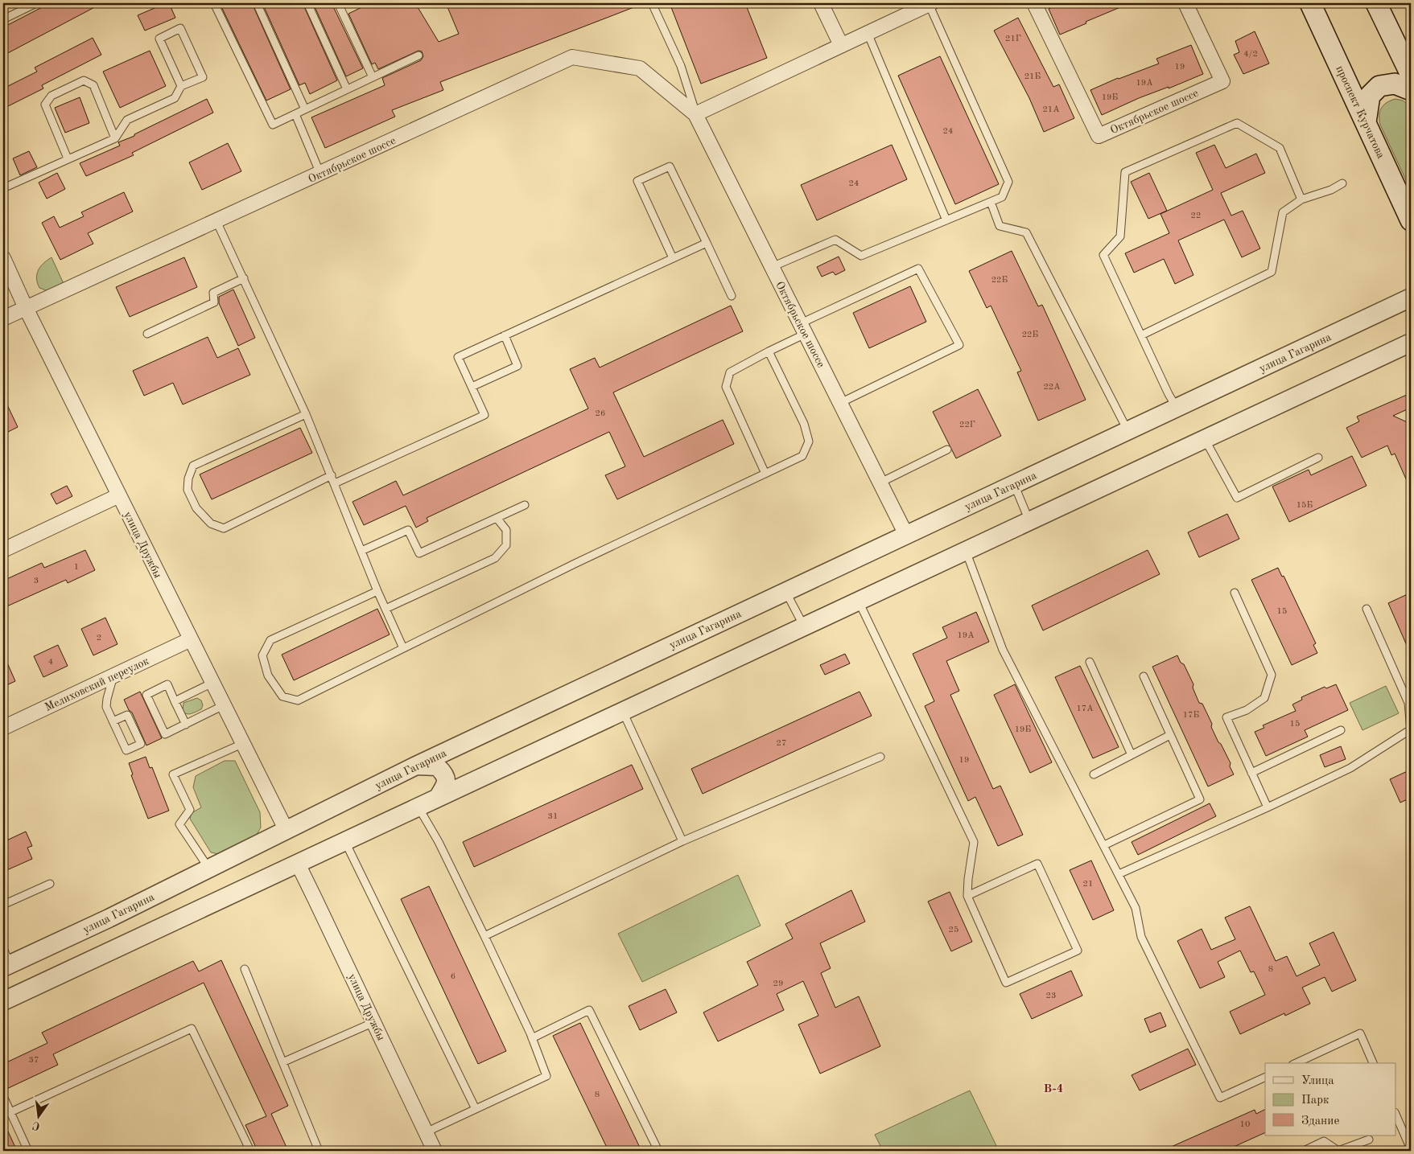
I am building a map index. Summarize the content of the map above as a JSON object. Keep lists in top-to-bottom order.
{
  "streets": {
    "main road": ["проспект Курчатова"],
    "street": [
      "Октябрьское шоссе",
      "улица Гагарина",
      "улица Дружбы",
      "Мелиховский переулок"
    ]
  },
  "crossings": [
    ["Октябрьское шоссе", "улица Гагарина"],
    ["Октябрьское шоссе", "улица Дружбы"],
    ["улица Гагарина", "улица Дружбы"],
    ["улица Дружбы", "Мелиховский переулок"]
  ],
  "districts": ["В-4"],
  "house_numbers": [
    "21Г",
    "4/2",
    "19",
    "21Б",
    "19А",
    "19Б",
    "21А",
    "24",
    "24",
    "22",
    "22Б",
    "22Б",
    "22А",
    "26",
    "22Г",
    "15Б",
    "1",
    "3",
    "15",
    "19А",
    "2",
    "4",
    "17А",
    "17Б",
    "15",
    "19Б",
    "27",
    "19",
    "31",
    "21",
    "25",
    "8",
    "6",
    "29",
    "23",
    "37",
    "8",
    "10"
  ],
  "legend": ["Улица", "Парк", "Здание"],
  "north": "bottom"
}
